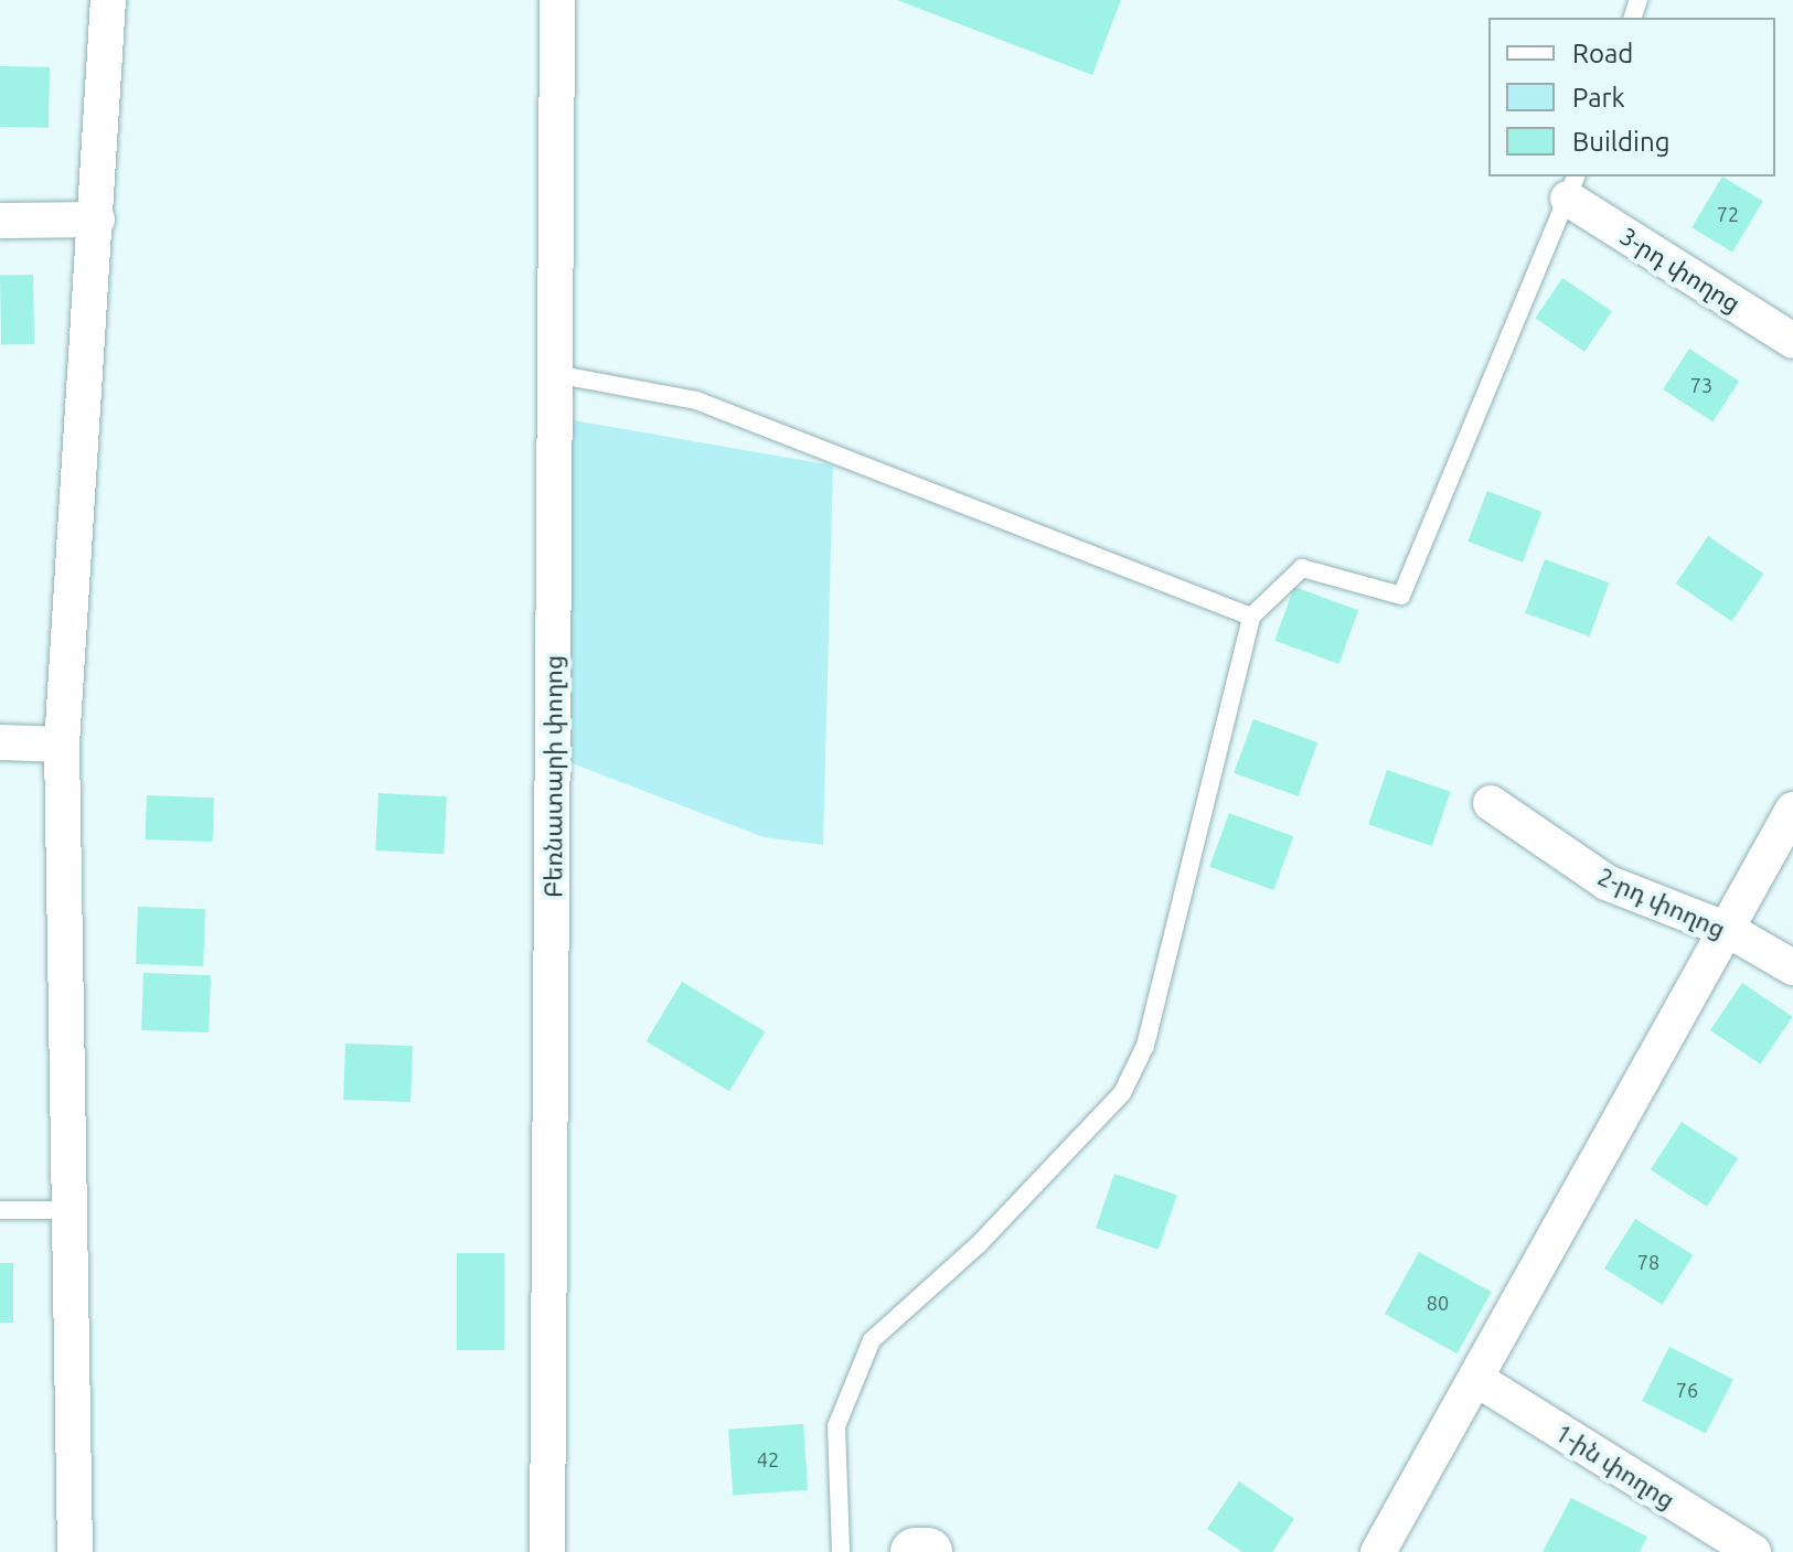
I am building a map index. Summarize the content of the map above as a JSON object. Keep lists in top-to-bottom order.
{
  "streets": {
    "street": [
      "3-րդ փողոց",
      "Բեռնատարի փողոց",
      "2-րդ փողոց",
      "1-ին փողոց"
    ]
  },
  "house_numbers": [
    "72",
    "73",
    "78",
    "80",
    "76",
    "42"
  ],
  "legend": ["Road", "Park", "Building"]
}
